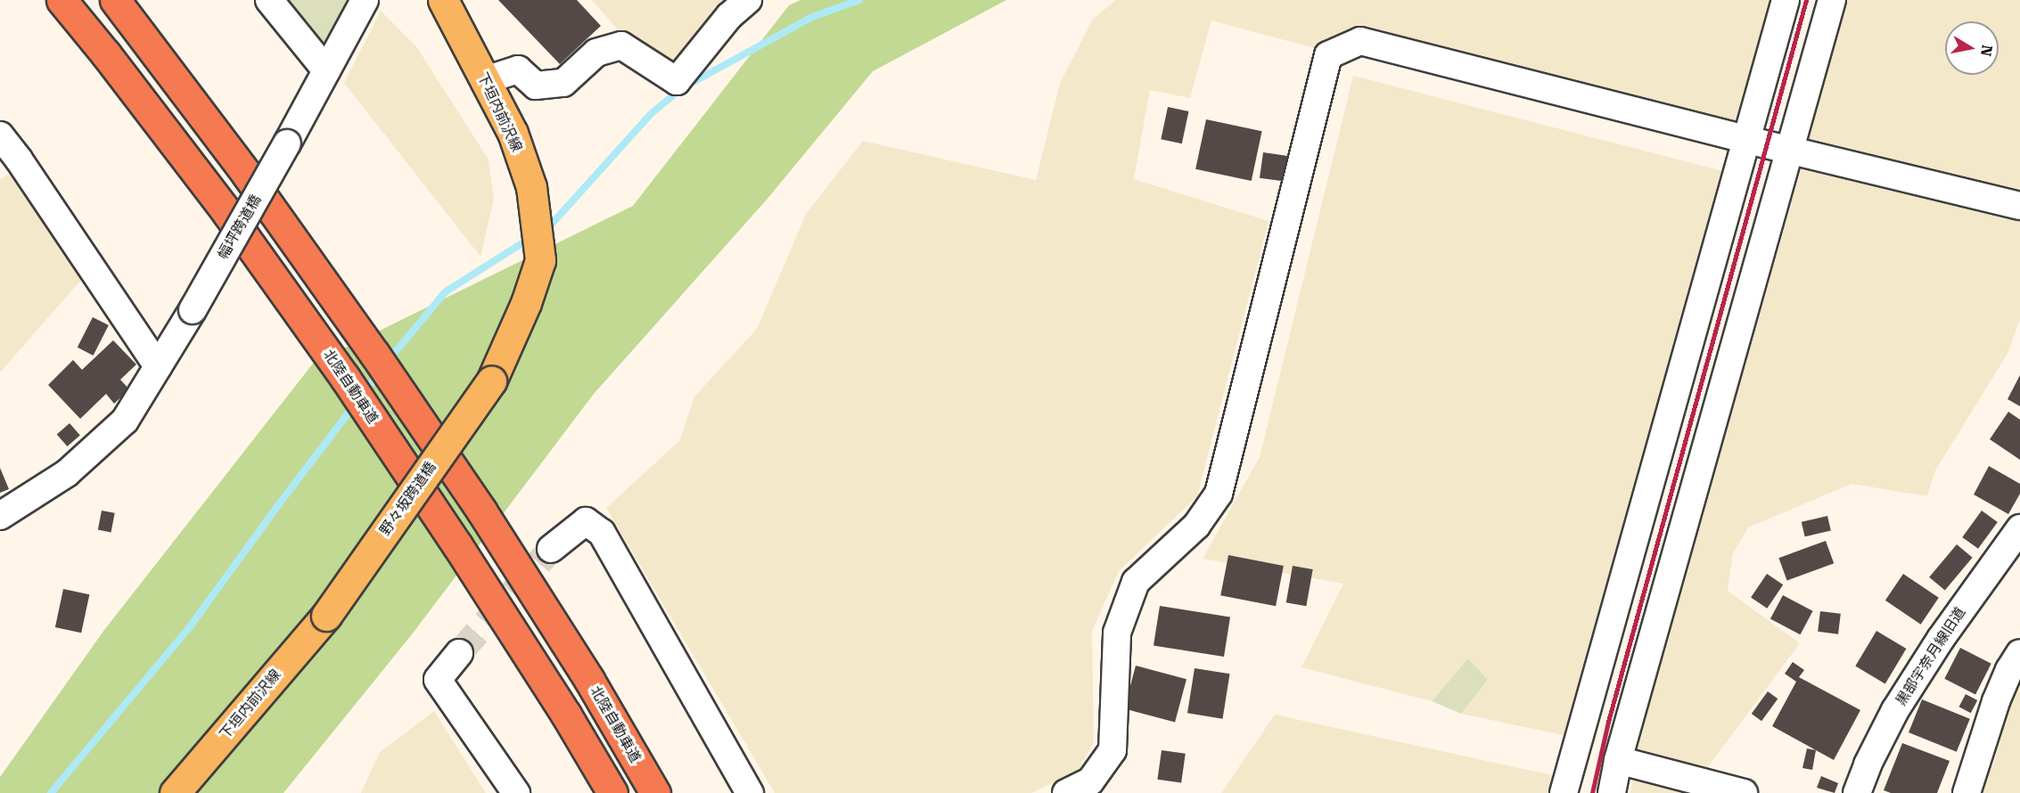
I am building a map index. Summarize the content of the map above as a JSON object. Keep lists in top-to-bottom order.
{
  "streets": {
    "highway": ["北陸自動車道"],
    "main road": ["下垣内前沢線", "野々坂跨道橋"],
    "street": ["幅坪跨道橋", "黒部宇奈月線旧道"]
  },
  "crossings": [
    ["下垣内前沢線", "野々坂跨道橋"]
  ],
  "north": "right"
}
